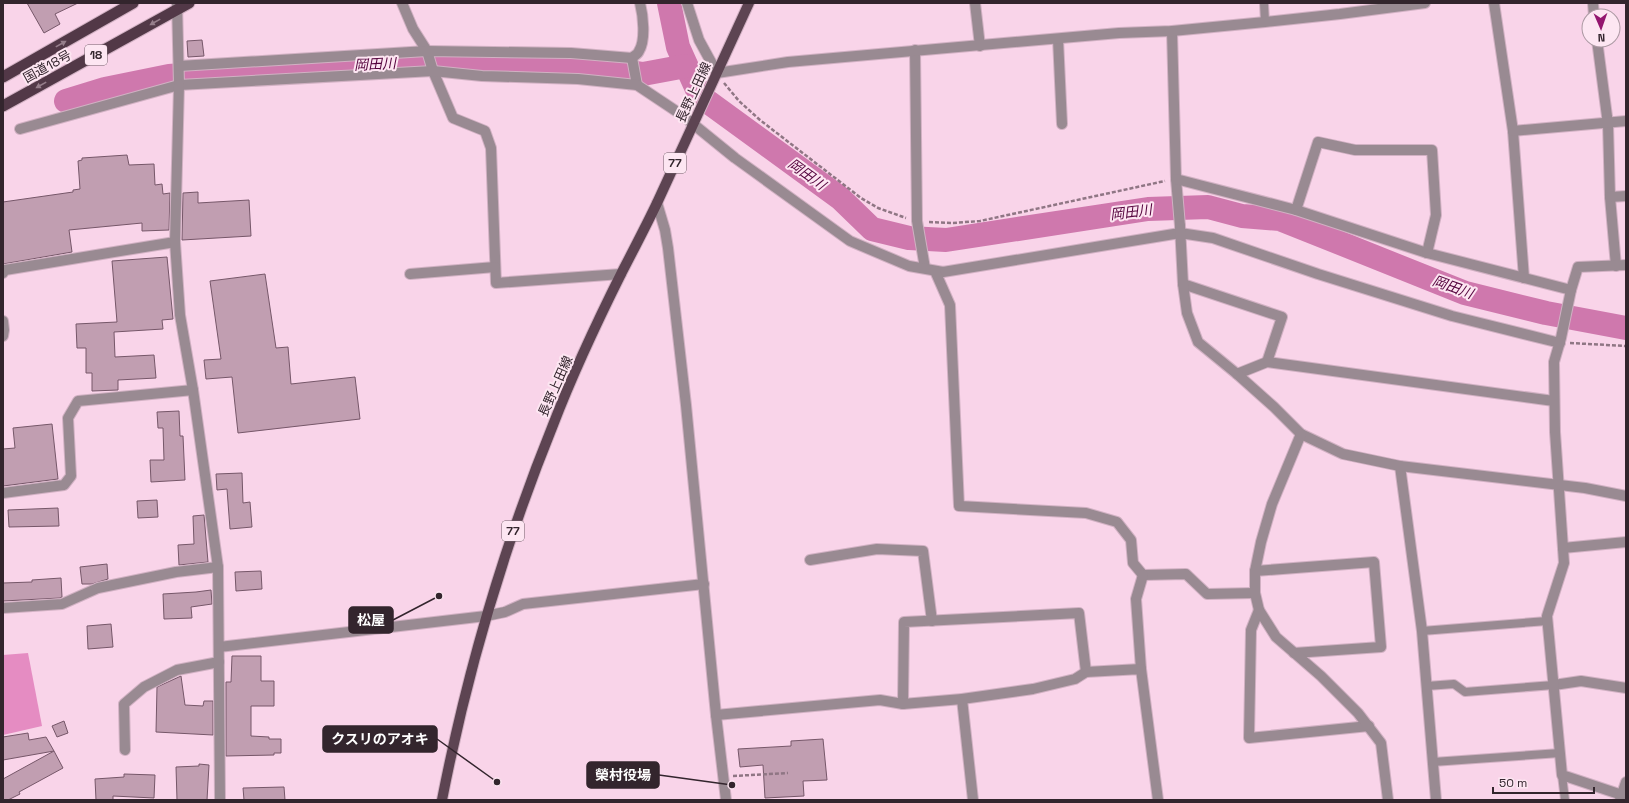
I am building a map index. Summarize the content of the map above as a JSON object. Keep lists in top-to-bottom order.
{
  "streets": {
    "highway": ["18", "国道18号"],
    "main road": ["長野上田線", "77"]
  },
  "water": ["岡田川"],
  "places": ["松屋", "クスリのアオキ", "榮村役場"],
  "scale_bar": "50 m",
  "north": "bottom"
}
